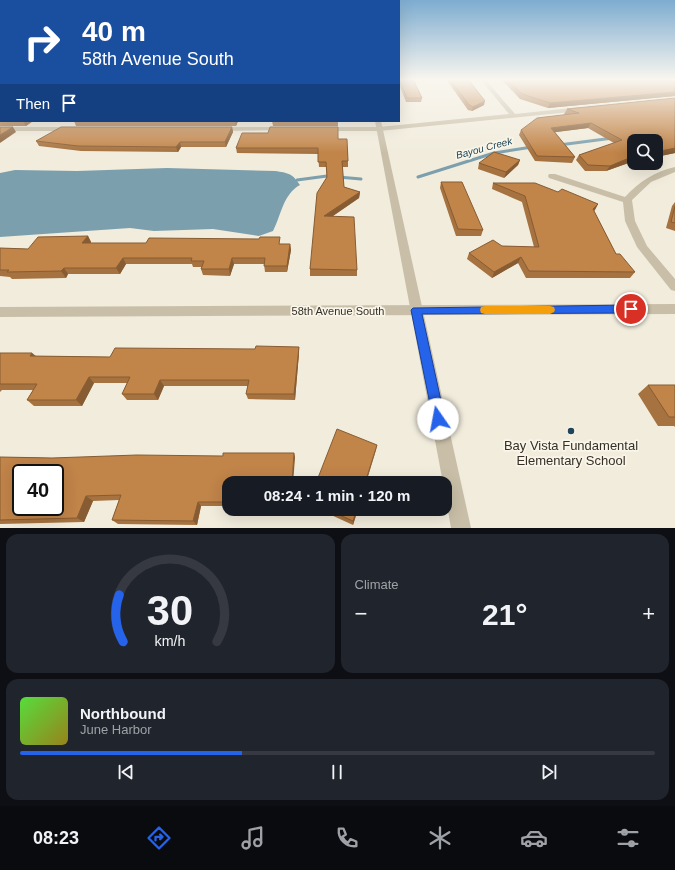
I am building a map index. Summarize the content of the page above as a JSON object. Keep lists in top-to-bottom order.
{
  "streets": {
    "street": ["58th Avenue South"]
  },
  "water": ["Bayou Creek"],
  "places": ["Bay Vista Fundamental Elementary School"],
  "page": {
    "turn": ["40 m", "58th Avenue South"],
    "then": "Then",
    "limit": "40",
    "trip": "08:24 · 1 min · 120 m",
    "tile": "Climate",
    "heat": ["−", "21°", "+"],
    "song": ["Northbound", "June Harbor"],
    "tabs": "08:23",
    "gauge": ["30", "km/h"]
  }
}
